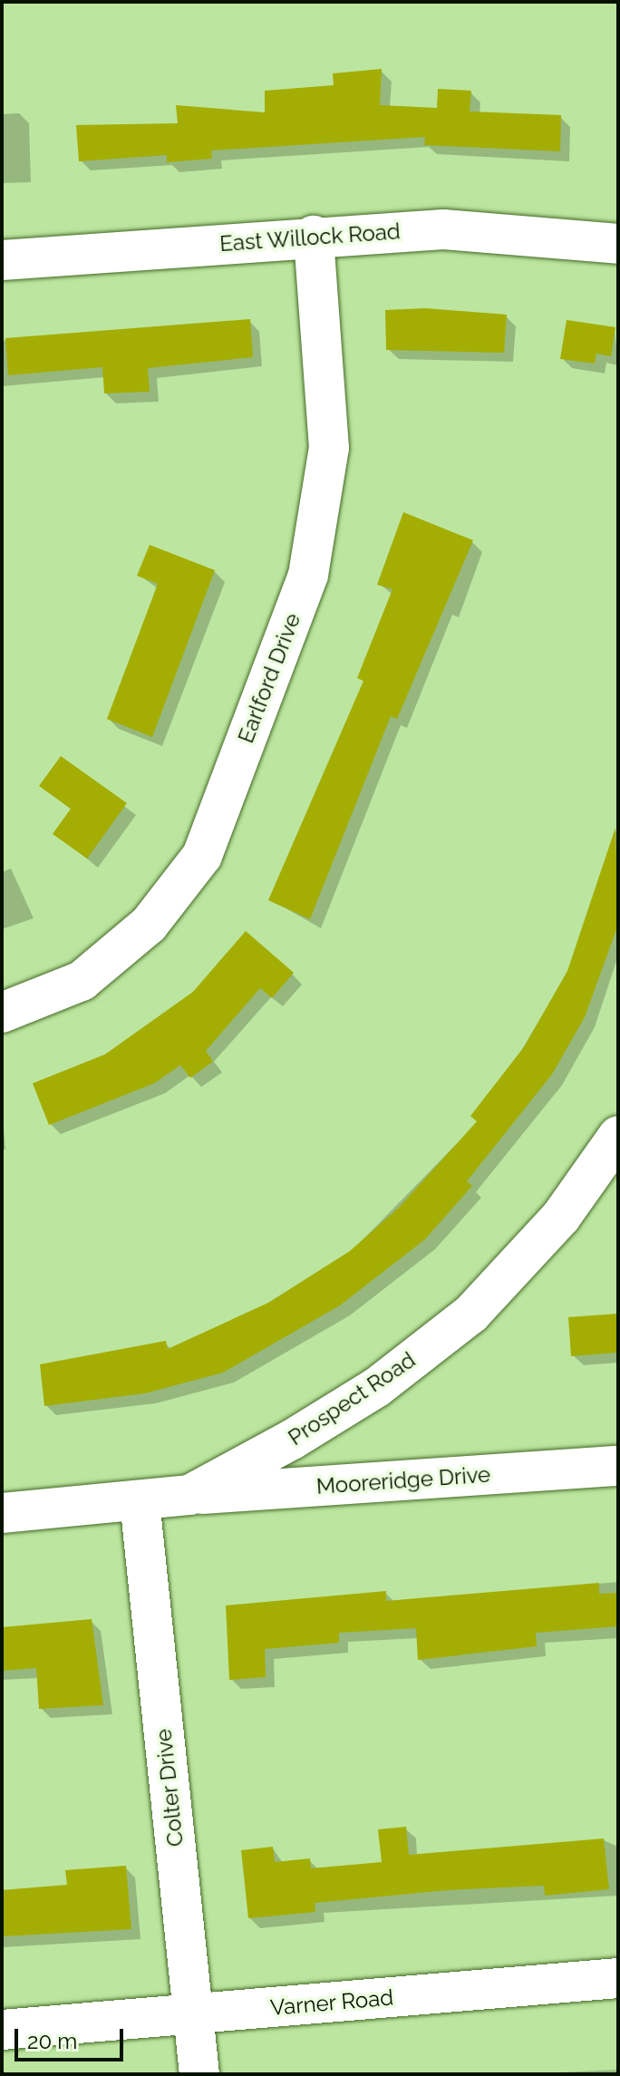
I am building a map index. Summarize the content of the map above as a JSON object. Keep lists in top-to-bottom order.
{
  "streets": {
    "street": [
      "East Willock Road",
      "Earlford Drive",
      "Prospect Road",
      "Mooreridge Drive",
      "Colter Drive",
      "Varner Road"
    ]
  },
  "crossings": [
    ["East Willock Road", "Earlford Drive"],
    ["Prospect Road", "Mooreridge Drive"],
    ["Prospect Road", "Colter Drive"],
    ["Colter Drive", "Varner Road"]
  ],
  "scale_bar": "20 m"
}
